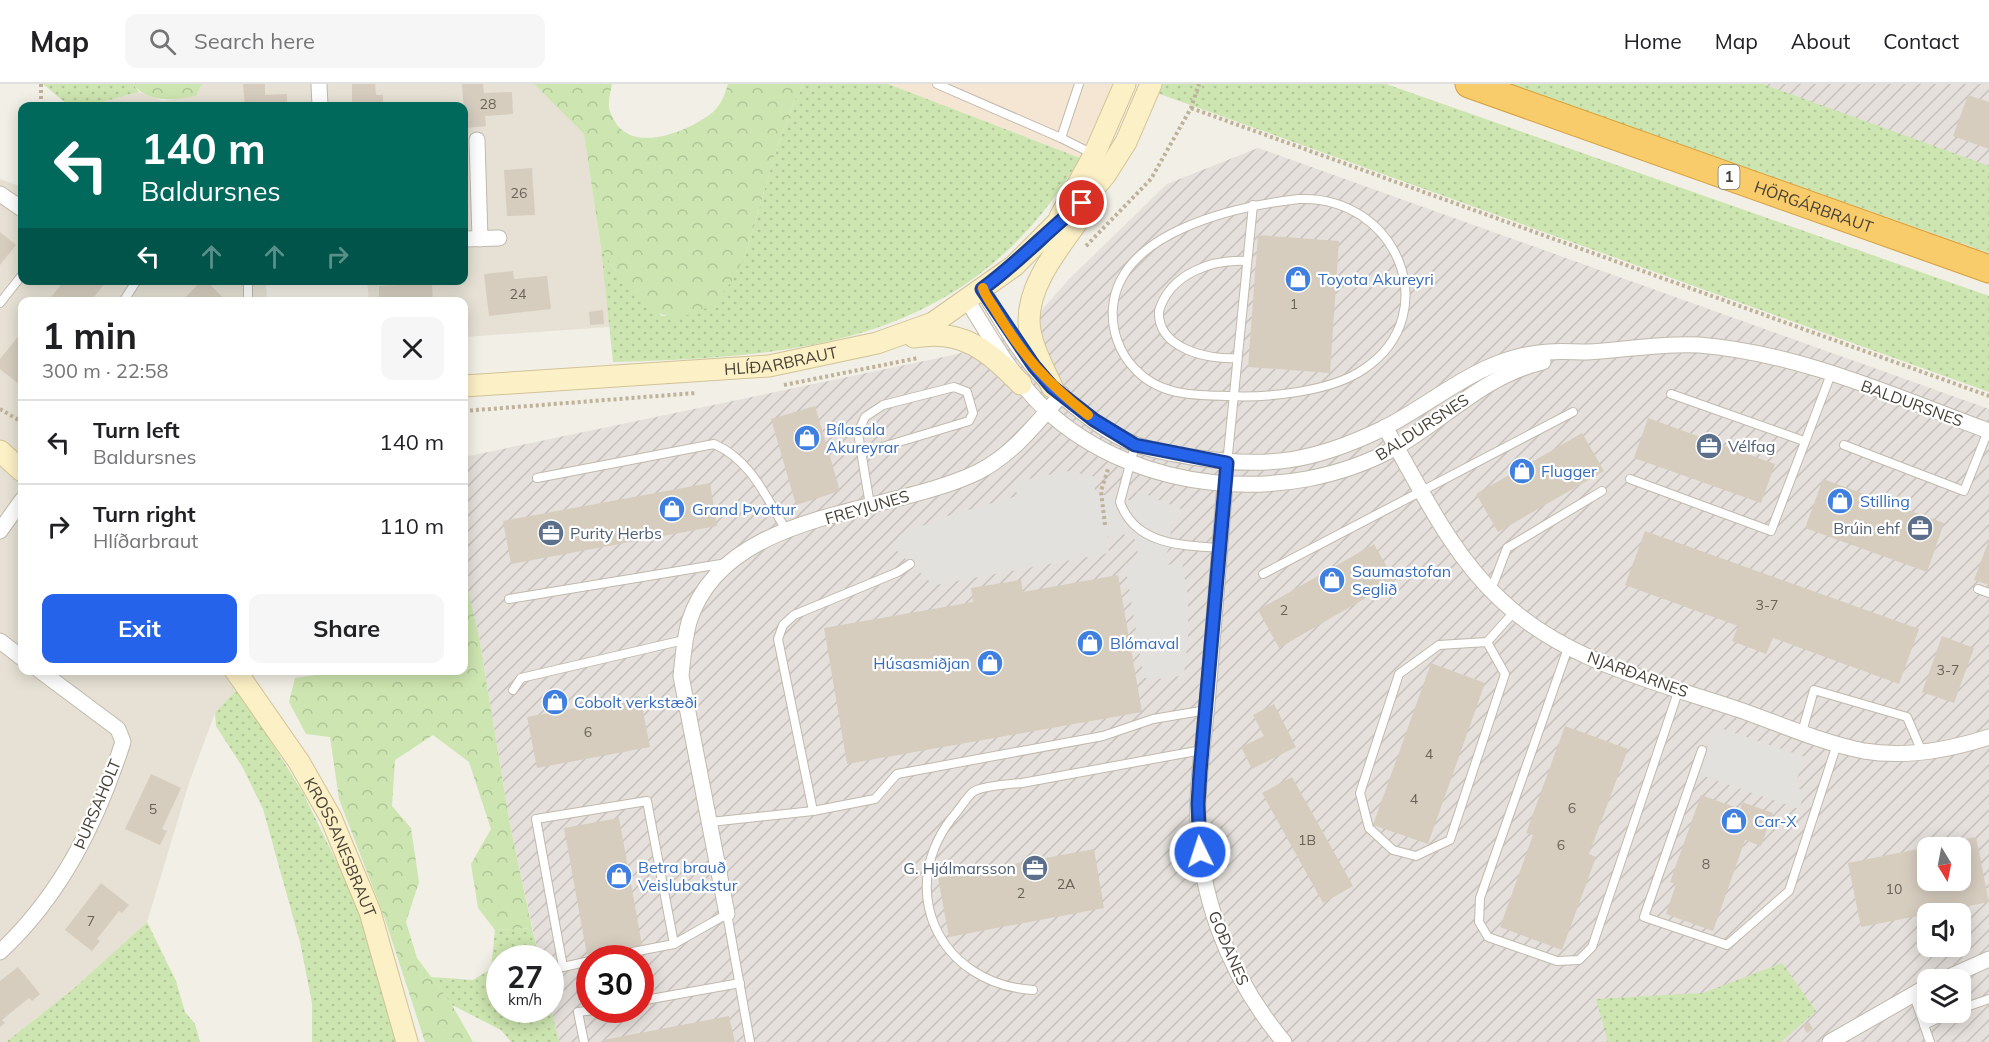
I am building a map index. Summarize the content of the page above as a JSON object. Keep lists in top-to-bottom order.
{
  "streets": {
    "highway": ["1", "HÖRGÁRBRAUT"],
    "street": [
      "HLÍÐARBRAUT",
      "BALDURSNES",
      "FREYJUNES",
      "NJARÐARNES",
      "ÞURSAHOLT",
      "KROSSANESBRAUT",
      "GOÐANES"
    ]
  },
  "crossings": [
    ["HLÍÐARBRAUT", "BALDURSNES"],
    ["BALDURSNES", "FREYJUNES"],
    ["BALDURSNES", "NJARÐARNES"],
    ["BALDURSNES", "GOÐANES"]
  ],
  "places": {
    "shop": [
      "Toyota Akureyri",
      "Bílasala Akureyrar",
      "Flugger",
      "Stilling",
      "Grand Þvottur",
      "Saumastofan Seglið",
      "Blómaval",
      "Húsasmiðjan",
      "Cobolt verkstæði",
      "Car-X",
      "Betra brauð Veislubakstur"
    ],
    "office": [
      "Vélfag",
      "Brúin ehf",
      "Purity Herbs",
      "G. Hjálmarsson"
    ]
  },
  "house_numbers": [
    "28",
    "26",
    "24",
    "1",
    "3-7",
    "2",
    "3-7",
    "6",
    "4",
    "4",
    "6",
    "5",
    "1B",
    "6",
    "8",
    "2A",
    "10",
    "2",
    "7"
  ],
  "north": "bottom",
  "page": {
    "header": "Map",
    "search": "Search here",
    "nav": [
      "Home",
      "Map",
      "About",
      "Contact"
    ],
    "turn": ["140 m", "Baldursnes"],
    "heading": ["1 min", "300 m · 22:58"],
    "list": [
      {
        "name": "Turn left",
        "note": "Baldursnes",
        "value": "140 m"
      },
      {
        "name": "Turn right",
        "note": "Hlíðarbraut",
        "value": "110 m"
      }
    ],
    "buttons": ["Exit", "Share"],
    "speed": "27 km/h",
    "limit": "30"
  }
}
